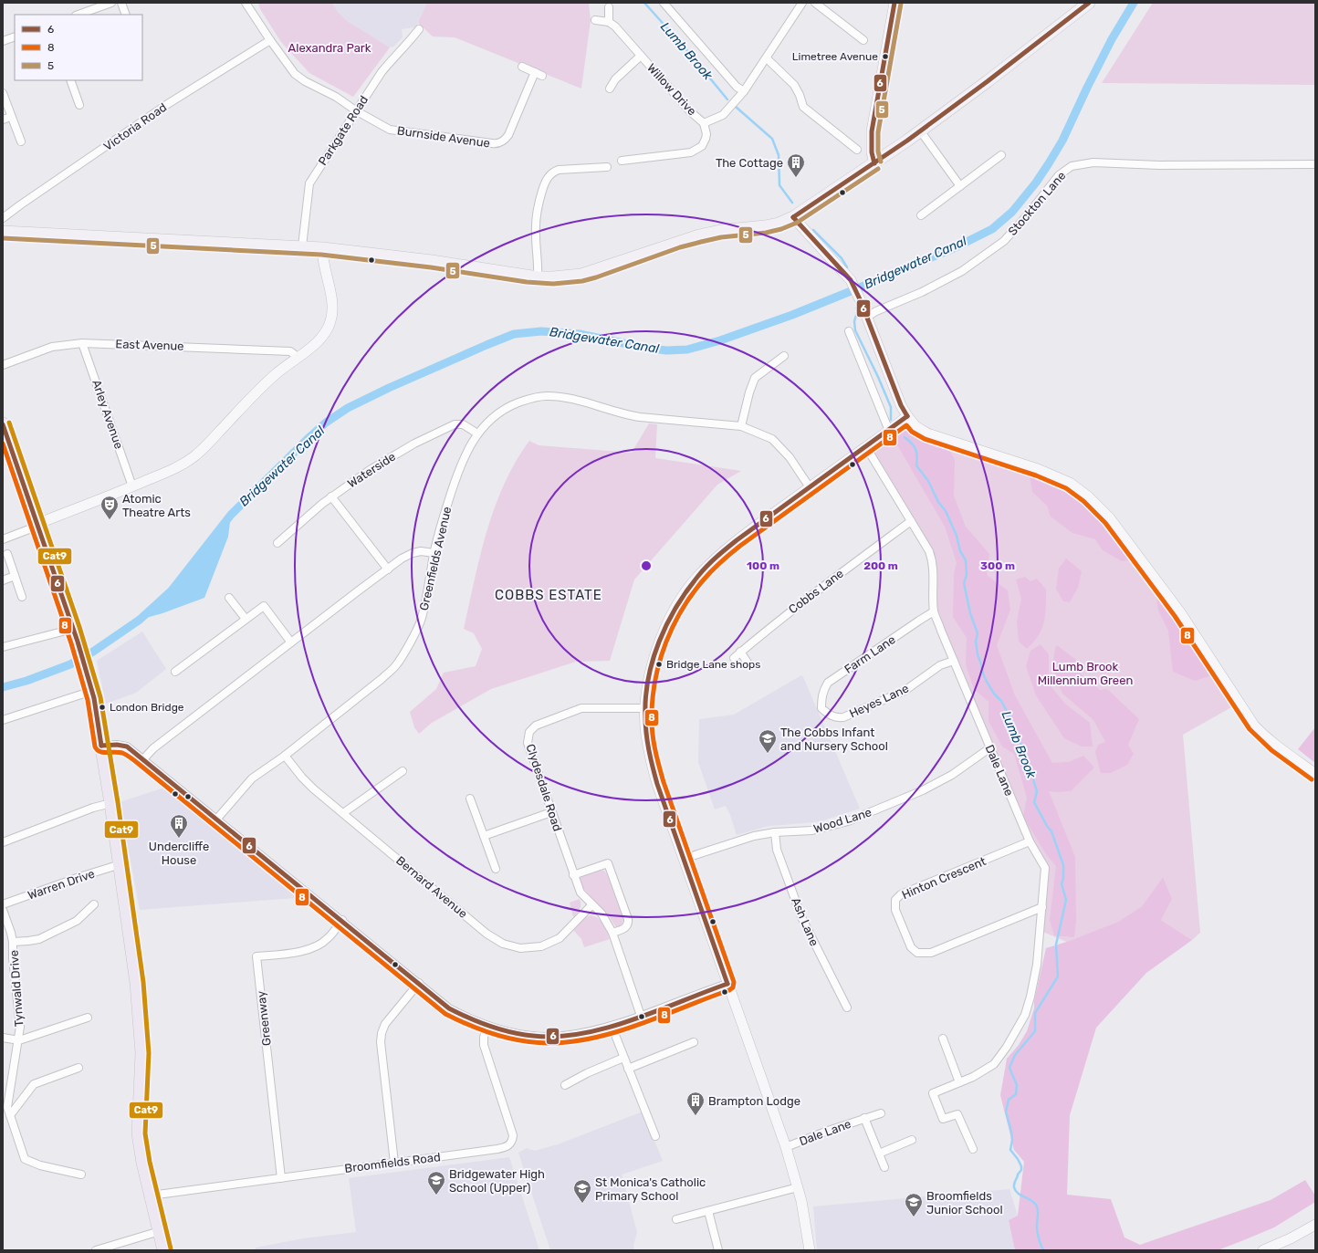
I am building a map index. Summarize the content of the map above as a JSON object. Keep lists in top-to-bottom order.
{
  "streets": {
    "street": [
      "Willow Drive",
      "Victoria Road",
      "Parkgate Road",
      "Burnside Avenue",
      "Stockton Lane",
      "East Avenue",
      "Arley Avenue",
      "Waterside",
      "Greenfields Avenue",
      "Cobbs Lane",
      "Farm Lane",
      "Heyes Lane",
      "Dale Lane",
      "Clydesdale Road",
      "Wood Lane",
      "Hinton Crescent",
      "Warren Drive",
      "Bernard Avenue",
      "Ash Lane",
      "Tynwald Drive",
      "Greenway",
      "Broomfields Road"
    ]
  },
  "crossings": [
    ["Victoria Road", "Burnside Avenue"],
    ["Parkgate Road", "Burnside Avenue"],
    ["East Avenue", "Arley Avenue"],
    ["Waterside", "Greenfields Avenue"],
    ["Greenfields Avenue", "Bernard Avenue"],
    ["Cobbs Lane", "Dale Lane"],
    ["Farm Lane", "Heyes Lane"],
    ["Farm Lane", "Dale Lane"],
    ["Heyes Lane", "Dale Lane"],
    ["Dale Lane", "Wood Lane"],
    ["Dale Lane", "Hinton Crescent"],
    ["Clydesdale Road", "Bernard Avenue"],
    ["Wood Lane", "Ash Lane"],
    ["Greenway", "Broomfields Road"]
  ],
  "districts": ["COBBS ESTATE"],
  "water": ["Lumb Brook", "Bridgewater Canal"],
  "parks": ["Alexandra Park", "Lumb Brook Millennium Green"],
  "places": {
    "other": ["Limetree Avenue", "Bridge Lane shops", "London Bridge"],
    "building": ["The Cottage", "Undercliffe House", "Brampton Lodge"],
    "theatre": ["Atomic Theatre Arts"],
    "school or university": [
      "The Cobbs Infant and Nursery School",
      "Bridgewater High School (Upper)",
      "St Monica's Catholic Primary School",
      "Broomfields Junior School"
    ]
  },
  "lines": [
    "transit line 6",
    "transit line 5",
    "transit line Cat9",
    "transit line 8"
  ],
  "legend": ["6", "8", "5"],
  "rings": ["100 m", "200 m", "300 m"]
}
